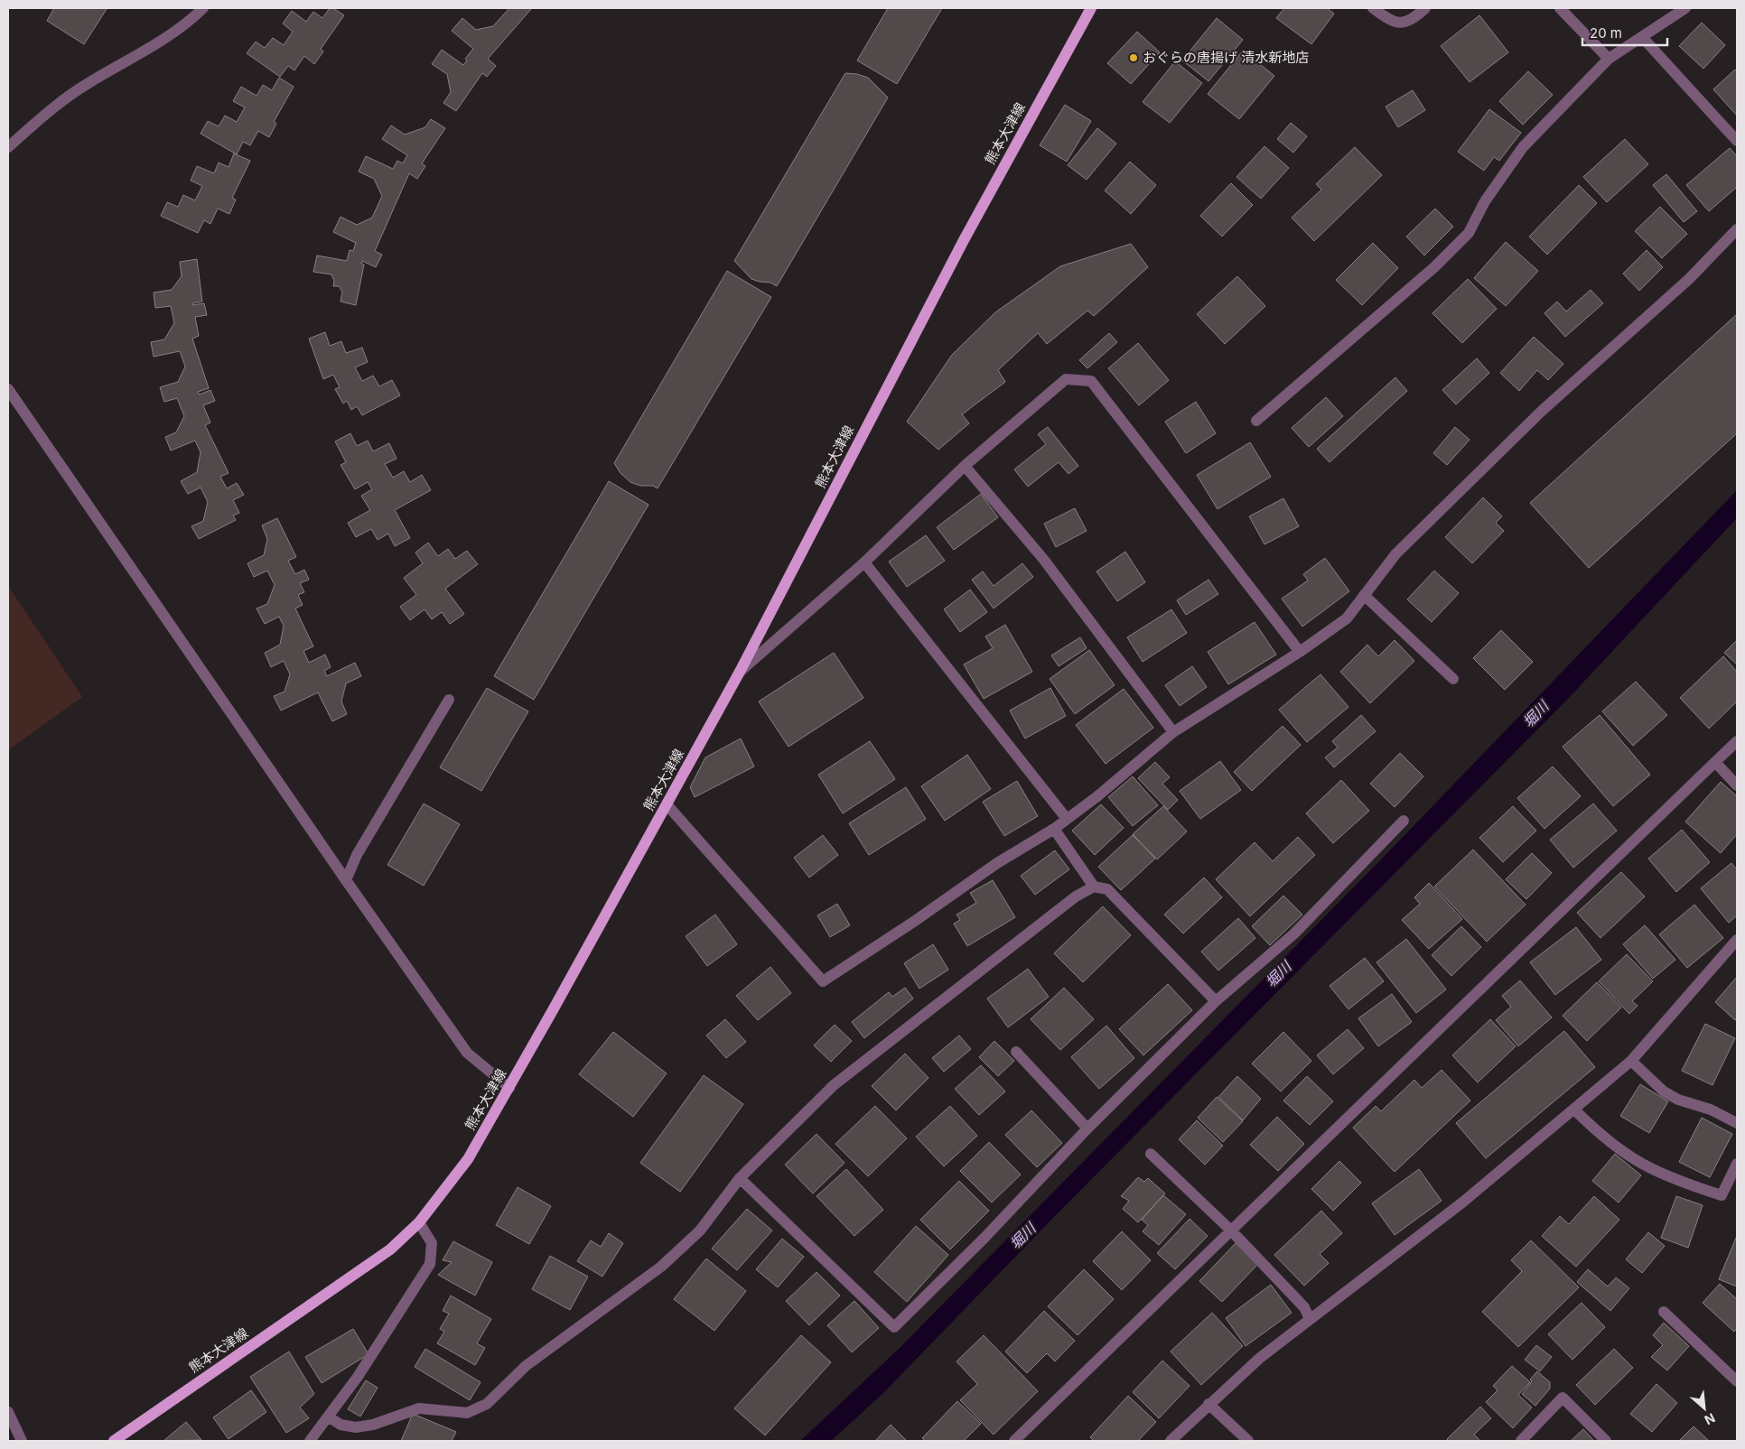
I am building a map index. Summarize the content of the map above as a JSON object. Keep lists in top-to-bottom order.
{
  "streets": {
    "main road": ["熊本大津線"]
  },
  "water": ["堀川"],
  "places": ["おぐらの唐揚げ 清水新地店"],
  "scale_bar": "20 m",
  "north": "bottom right"
}
